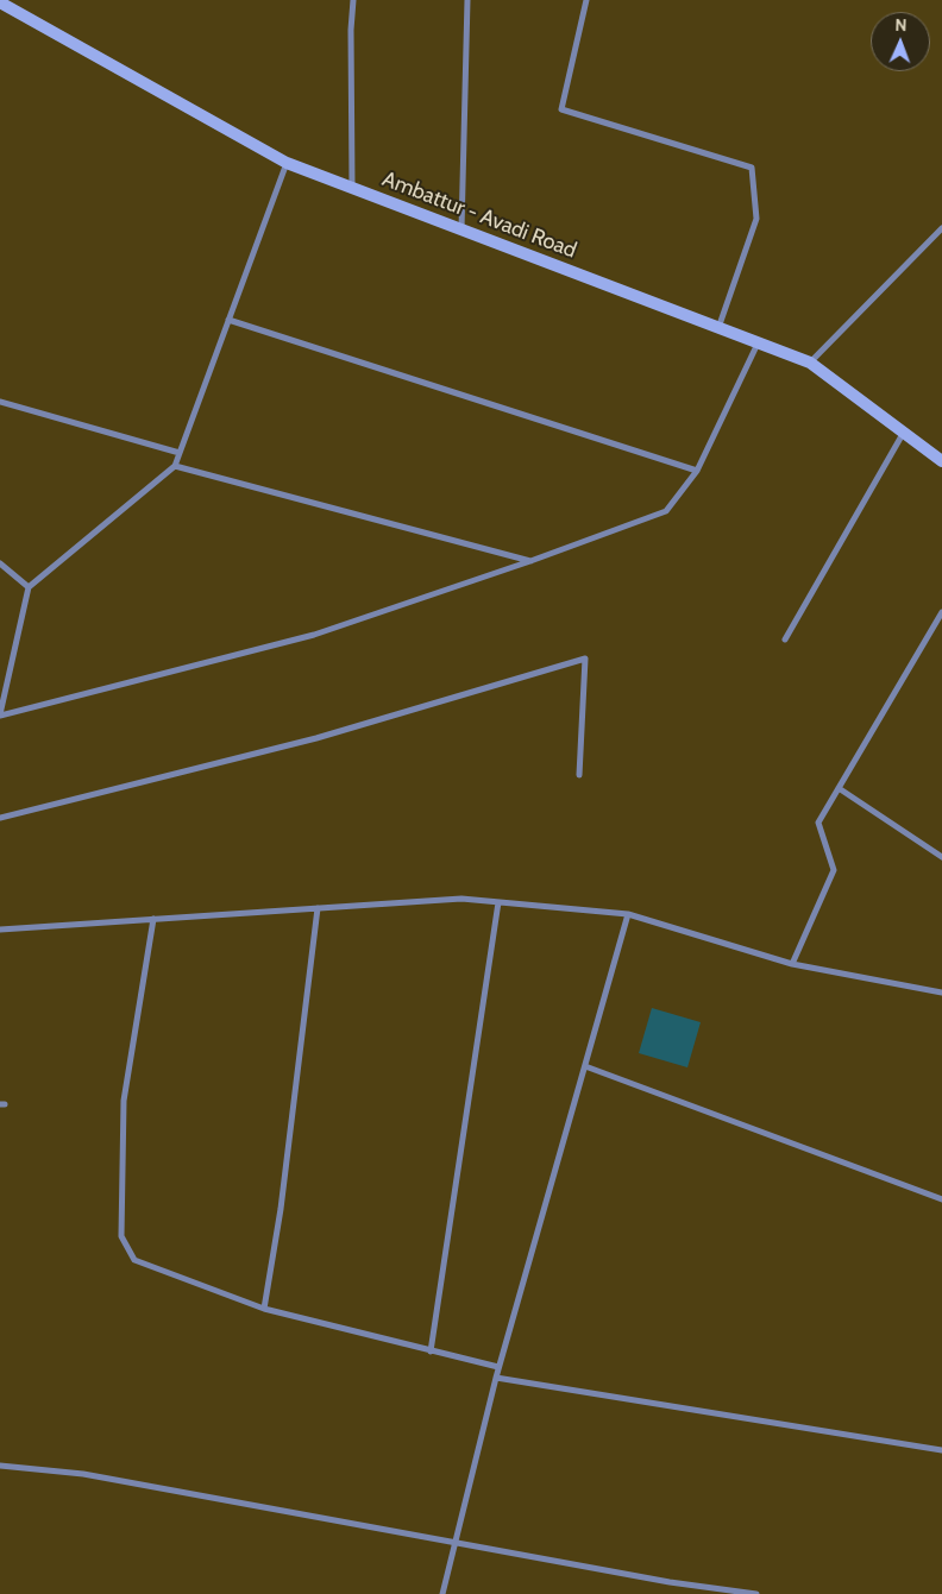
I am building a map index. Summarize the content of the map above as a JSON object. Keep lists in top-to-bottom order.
{
  "streets": {
    "street": ["Ambattur - Avadi Road"]
  },
  "north": "top"
}
